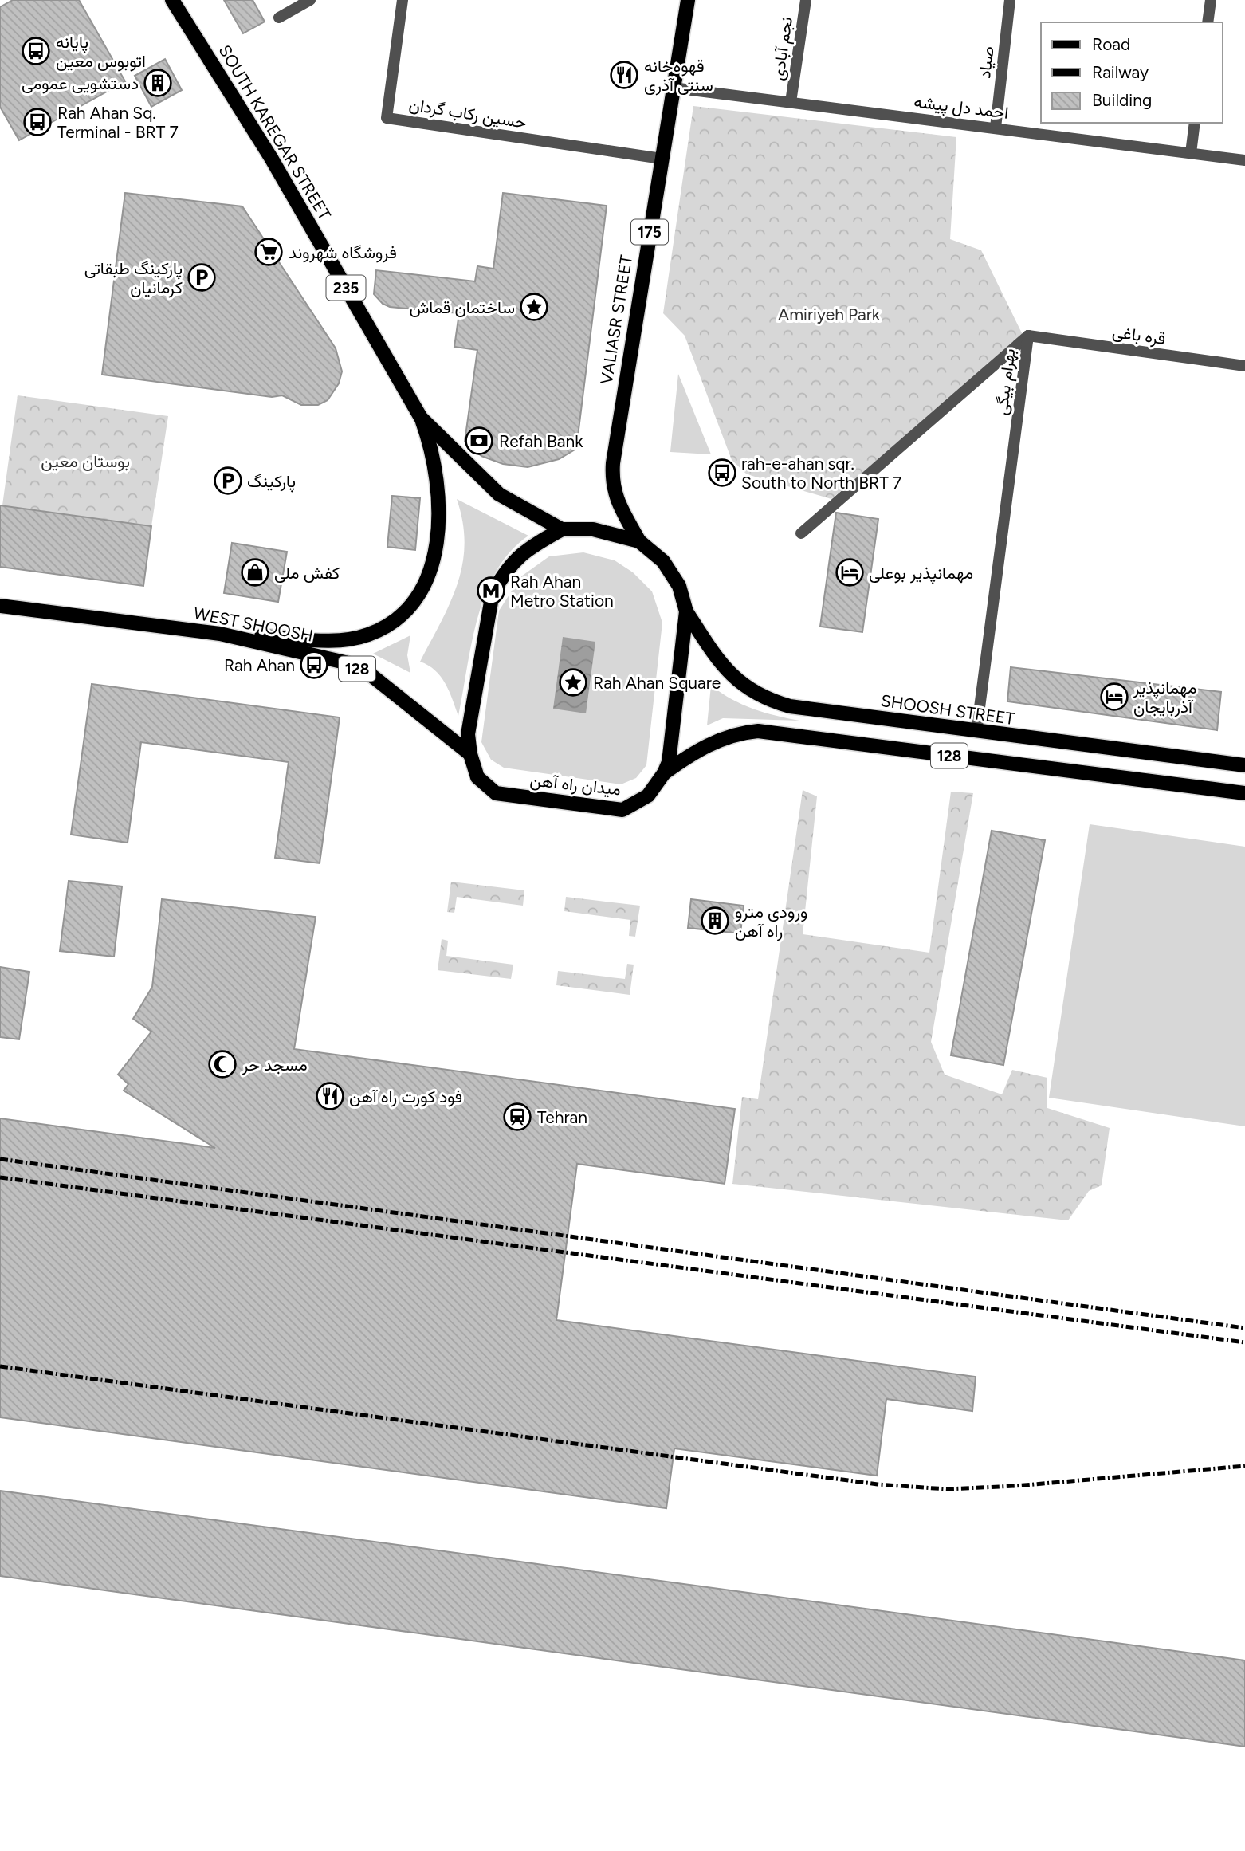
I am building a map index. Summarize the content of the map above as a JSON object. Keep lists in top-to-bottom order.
{
  "streets": {
    "main road": [
      "SOUTH KAREGAR STREET",
      "175",
      "235",
      "VALIASR STREET",
      "WEST SHOOSH",
      "128",
      "SHOOSH STREET",
      "میدان راه آهن"
    ],
    "street": [
      "نجم آبادی",
      "صیاد",
      "احمد دل پیشه",
      "حسین رکاب‌ گردان",
      "قره باغی",
      "بهرام بیگی"
    ]
  },
  "crossings": [
    ["نجم آبادی", "احمد دل پیشه"],
    ["صیاد", "احمد دل پیشه"],
    ["احمد دل پیشه", "VALIASR STREET"],
    ["حسین رکاب‌ گردان", "VALIASR STREET"],
    ["SOUTH KAREGAR STREET", "میدان راه آهن"],
    ["VALIASR STREET", "میدان راه آهن"],
    ["قره باغی", "بهرام بیگی"],
    ["بهرام بیگی", "SHOOSH STREET"],
    ["WEST SHOOSH", "میدان راه آهن"],
    ["128", "میدان راه آهن"],
    ["SHOOSH STREET", "میدان راه آهن"]
  ],
  "parks": ["Amiriyeh Park", "بوستان معین"],
  "places": {
    "bus stop": [
      "پایانه اتوبوس معین",
      "Rah Ahan Sq. Terminal - BRT 7",
      "rah-e-ahan sqr. South to North BRT 7",
      "Rah Ahan"
    ],
    "restaurant": ["قهوه‌خانه سنتی آذری", "فود کورت راه آهن"],
    "building": ["دستشویی عمومی", "ورودی مترو راه آهن"],
    "supermarket": ["فروشگاه شهروند"],
    "parking": ["پارکینگ طبقاتی کرمانیان", "پارکینگ"],
    "place": ["ساختمان قماش", "Rah Ahan Square"],
    "bank": ["Refah Bank"],
    "shop": ["کفش ملی"],
    "hotel": ["مهمانپذیر بوعلی", "مهمانپذیر آذربایجان"],
    "metro station": ["Rah Ahan Metro Station"],
    "mosque": ["مسجد حر"],
    "station": ["Tehran"]
  },
  "legend": ["Road", "Railway", "Building"]
}
